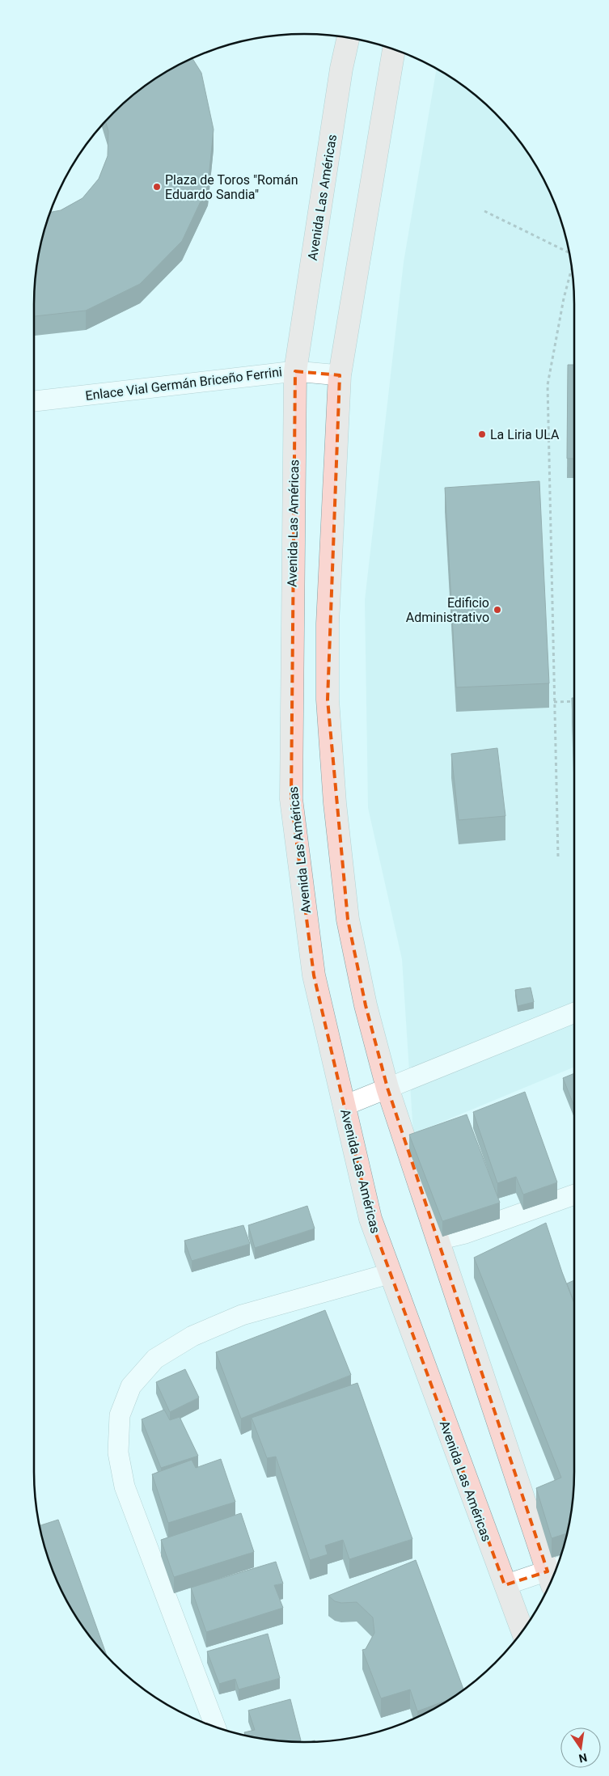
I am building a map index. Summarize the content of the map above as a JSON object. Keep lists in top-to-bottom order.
{
  "streets": {
    "street": ["Avenida Las Américas", "Enlace Vial Germán Briceño Ferrini"]
  },
  "crossings": [
    ["Avenida Las Américas", "Enlace Vial Germán Briceño Ferrini"]
  ],
  "places": ["Plaza de Toros \"Román Eduardo Sandia\"", "La Liria ULA", "Edificio Administrativo"],
  "north": "bottom"
}
